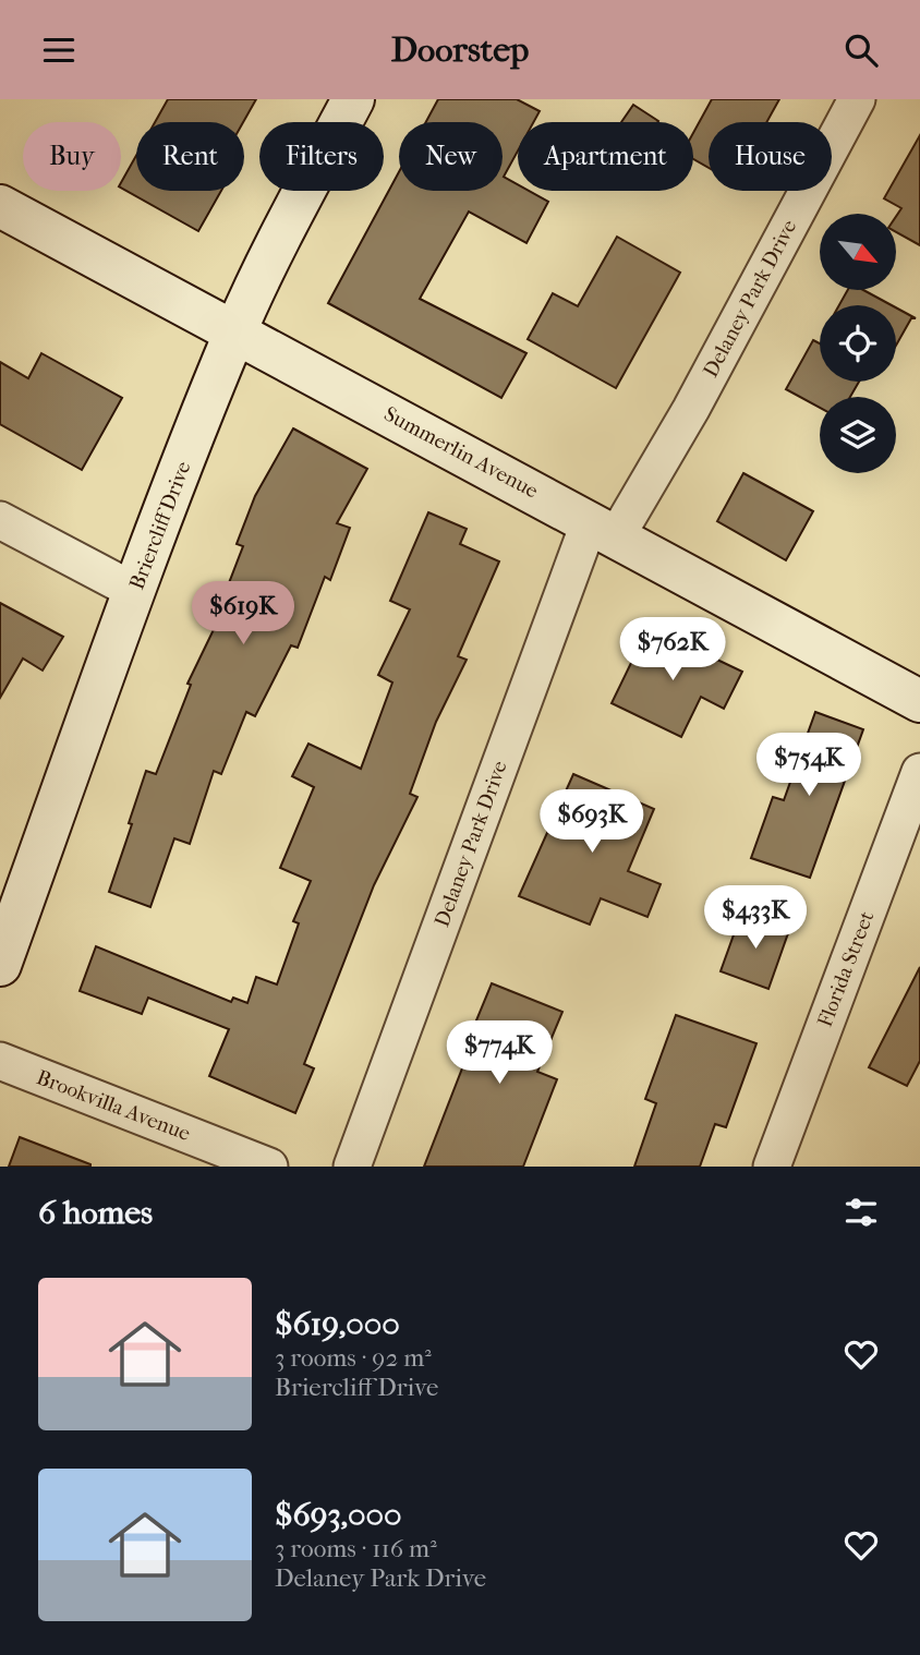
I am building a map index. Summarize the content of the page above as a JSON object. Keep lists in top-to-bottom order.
{
  "streets": {
    "street": [
      "Delaney Park Drive",
      "Summerlin Avenue",
      "Briercliff Drive",
      "Florida Street",
      "Brookvilla Avenue"
    ]
  },
  "crossings": [
    ["Delaney Park Drive", "Summerlin Avenue"],
    ["Summerlin Avenue", "Briercliff Drive"]
  ],
  "north": "bottom right",
  "page": {
    "header": "Doorstep",
    "chip": [
      "Buy",
      "Rent",
      "Filters",
      "New",
      "Apartment",
      "House"
    ],
    "price": [
      "$619K",
      "$762K",
      "$754K",
      "$693K",
      "$433K",
      "$774K"
    ],
    "heading": "6 homes",
    "list": [
      {
        "name": "$619,000",
        "note": "3 rooms · 92 m² · Briercliff Drive"
      },
      {
        "name": "$693,000",
        "note": "3 rooms · 116 m² · Delaney Park Drive"
      }
    ]
  }
}
